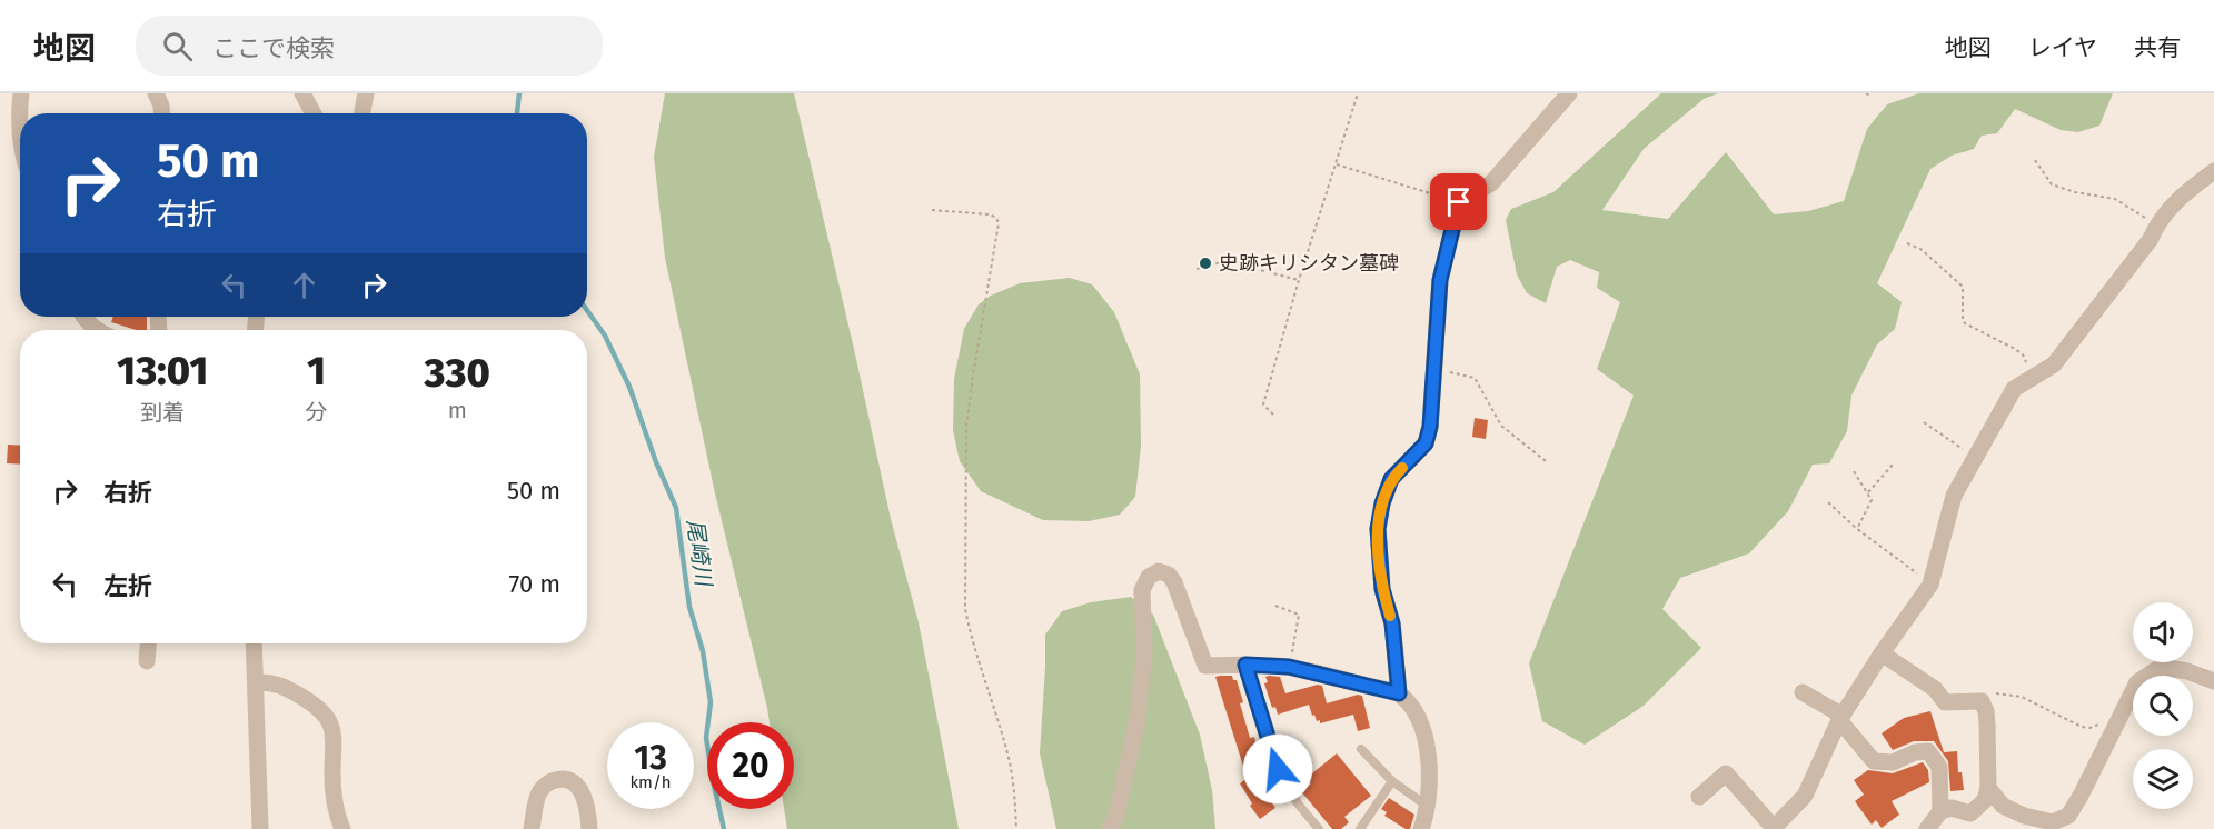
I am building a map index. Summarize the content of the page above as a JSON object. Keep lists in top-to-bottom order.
{
  "water": ["尾崎川"],
  "places": ["史跡キリシタン墓碑"],
  "page": {
    "header": "地図",
    "search": "ここで検索",
    "nav": ["地図", "レイヤ", "共有"],
    "turn": ["50 m", "右折"],
    "eta": [
      "13:01",
      "到着",
      "1",
      "分",
      "330",
      "m"
    ],
    "list": [
      {
        "name": "右折",
        "value": "50 m"
      },
      {
        "name": "左折",
        "value": "70 m"
      }
    ],
    "speed": "13 km/h",
    "limit": "20"
  }
}
